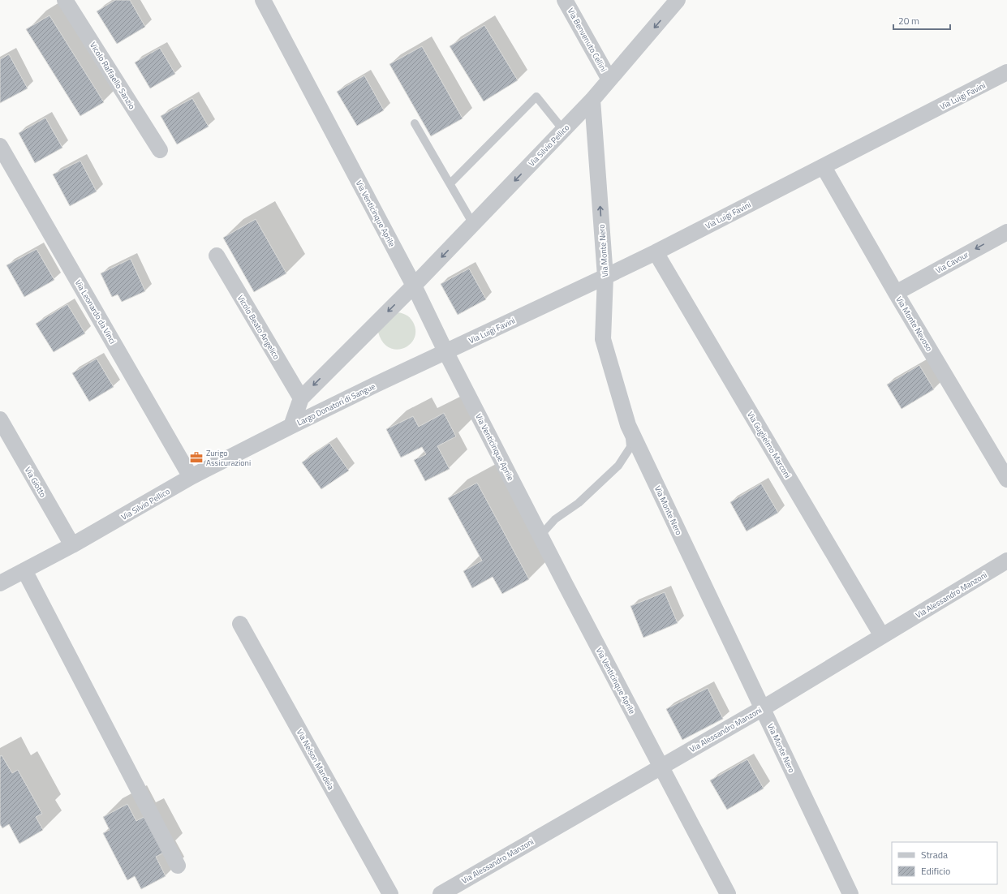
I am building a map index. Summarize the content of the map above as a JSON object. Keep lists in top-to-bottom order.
{
  "streets": {
    "street": [
      "Via Benvenuto Cellini",
      "Vicolo Raffaello Sanzio",
      "Via Luigi Favini",
      "Via Silvio Pellico",
      "Via Venticinque Aprile",
      "Via Monte Nero",
      "Via Cavour",
      "Via Leonardo da Vinci",
      "Via Monte Nevoso",
      "Vicolo Beato Angelico",
      "Largo Donatori di Sangue",
      "Via Guglielmo Marconi",
      "Via Giotto",
      "Via Alessandro Manzoni",
      "Via Nelson Mandela"
    ]
  },
  "crossings": [
    ["Via Benvenuto Cellini", "Via Silvio Pellico"],
    ["Via Luigi Favini", "Via Venticinque Aprile"],
    ["Via Luigi Favini", "Via Monte Nero"],
    ["Via Luigi Favini", "Via Monte Nevoso"],
    ["Via Luigi Favini", "Largo Donatori di Sangue"],
    ["Via Luigi Favini", "Via Guglielmo Marconi"],
    ["Via Silvio Pellico", "Via Venticinque Aprile"],
    ["Via Silvio Pellico", "Via Monte Nero"],
    ["Via Silvio Pellico", "Via Leonardo da Vinci"],
    ["Via Silvio Pellico", "Largo Donatori di Sangue"],
    ["Via Silvio Pellico", "Via Giotto"],
    ["Via Venticinque Aprile", "Largo Donatori di Sangue"],
    ["Via Venticinque Aprile", "Via Alessandro Manzoni"],
    ["Via Monte Nero", "Via Alessandro Manzoni"],
    ["Via Cavour", "Via Monte Nevoso"],
    ["Vicolo Beato Angelico", "Largo Donatori di Sangue"],
    ["Via Guglielmo Marconi", "Via Alessandro Manzoni"]
  ],
  "one_way": ["Via Silvio Pellico", "Via Cavour"],
  "places": {
    "office": ["Zurigo Assicurazioni"]
  },
  "legend": ["Strada", "Edificio"],
  "scale_bar": "20 m"
}
